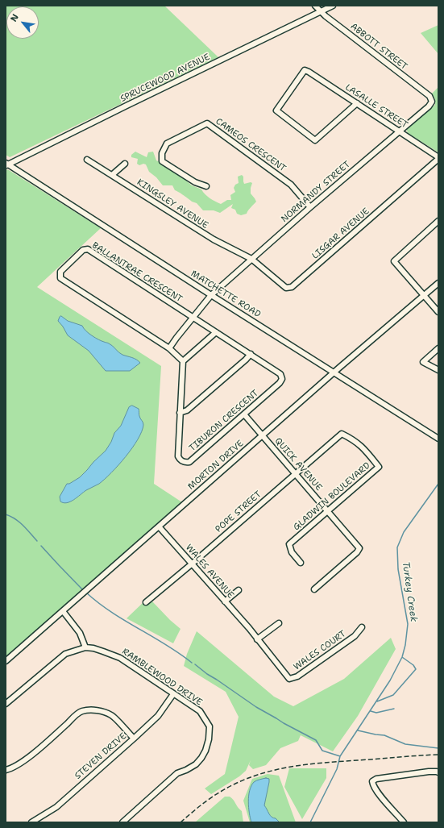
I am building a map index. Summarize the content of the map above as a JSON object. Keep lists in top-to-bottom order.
{
  "streets": {
    "street": [
      "ABBOTT STREET",
      "SPRUCEWOOD AVENUE",
      "LASALLE STREET",
      "CAMEOS CRESCENT",
      "NORMANDY STREET",
      "KINGSLEY AVENUE",
      "LISGAR AVENUE",
      "BALLANTRAE CRESCENT",
      "MATCHETTE ROAD",
      "TIBURON CRESCENT",
      "QUICK AVENUE",
      "MORTON DRIVE",
      "GLADWIN BOULEVARD",
      "POPE STREET",
      "WALES AVENUE",
      "WALES COURT",
      "RAMBLEWOOD DRIVE",
      "STEVEN DRIVE"
    ]
  },
  "crossings": [
    ["ABBOTT STREET", "SPRUCEWOOD AVENUE"],
    ["ABBOTT STREET", "NORMANDY STREET"],
    ["SPRUCEWOOD AVENUE", "MATCHETTE ROAD"],
    ["LASALLE STREET", "NORMANDY STREET"],
    ["LASALLE STREET", "LISGAR AVENUE"],
    ["CAMEOS CRESCENT", "NORMANDY STREET"],
    ["NORMANDY STREET", "KINGSLEY AVENUE"],
    ["NORMANDY STREET", "LISGAR AVENUE"],
    ["NORMANDY STREET", "BALLANTRAE CRESCENT"],
    ["NORMANDY STREET", "MATCHETTE ROAD"],
    ["NORMANDY STREET", "TIBURON CRESCENT"],
    ["KINGSLEY AVENUE", "LISGAR AVENUE"],
    ["BALLANTRAE CRESCENT", "TIBURON CRESCENT"],
    ["MATCHETTE ROAD", "MORTON DRIVE"],
    ["TIBURON CRESCENT", "QUICK AVENUE"],
    ["QUICK AVENUE", "MORTON DRIVE"],
    ["QUICK AVENUE", "GLADWIN BOULEVARD"],
    ["QUICK AVENUE", "POPE STREET"],
    ["MORTON DRIVE", "WALES AVENUE"],
    ["GLADWIN BOULEVARD", "POPE STREET"],
    ["POPE STREET", "WALES AVENUE"],
    ["WALES AVENUE", "WALES COURT"],
    ["RAMBLEWOOD DRIVE", "STEVEN DRIVE"]
  ],
  "water": ["Turkey Creek"],
  "north": "top left"
}
